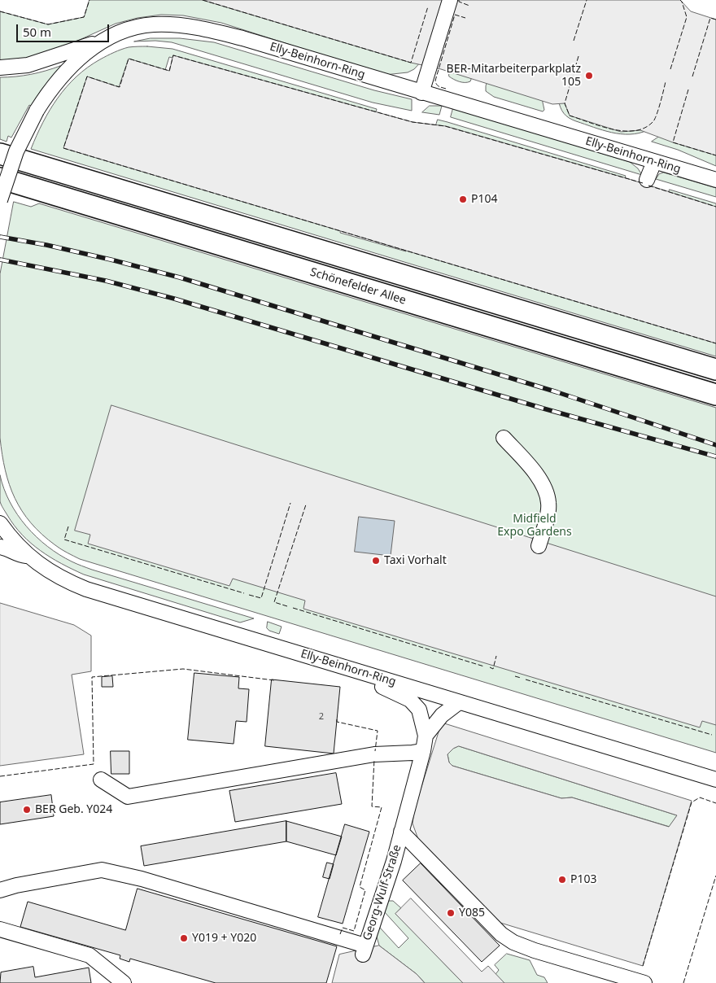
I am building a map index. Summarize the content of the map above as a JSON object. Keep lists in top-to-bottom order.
{
  "streets": {
    "highway": ["Schönefelder Allee"],
    "street": ["Elly-Beinhorn-Ring", "Georg-Wulf-Straße"]
  },
  "parks": ["Midfield Expo Gardens"],
  "places": [
    "BER-Mitarbeiterparkplatz 105",
    "P104",
    "Taxi Vorhalt",
    "BER Geb. Y024",
    "P103",
    "Y085",
    "Y019 + Y020"
  ],
  "house_numbers": ["2"],
  "scale_bar": "50 m"
}
